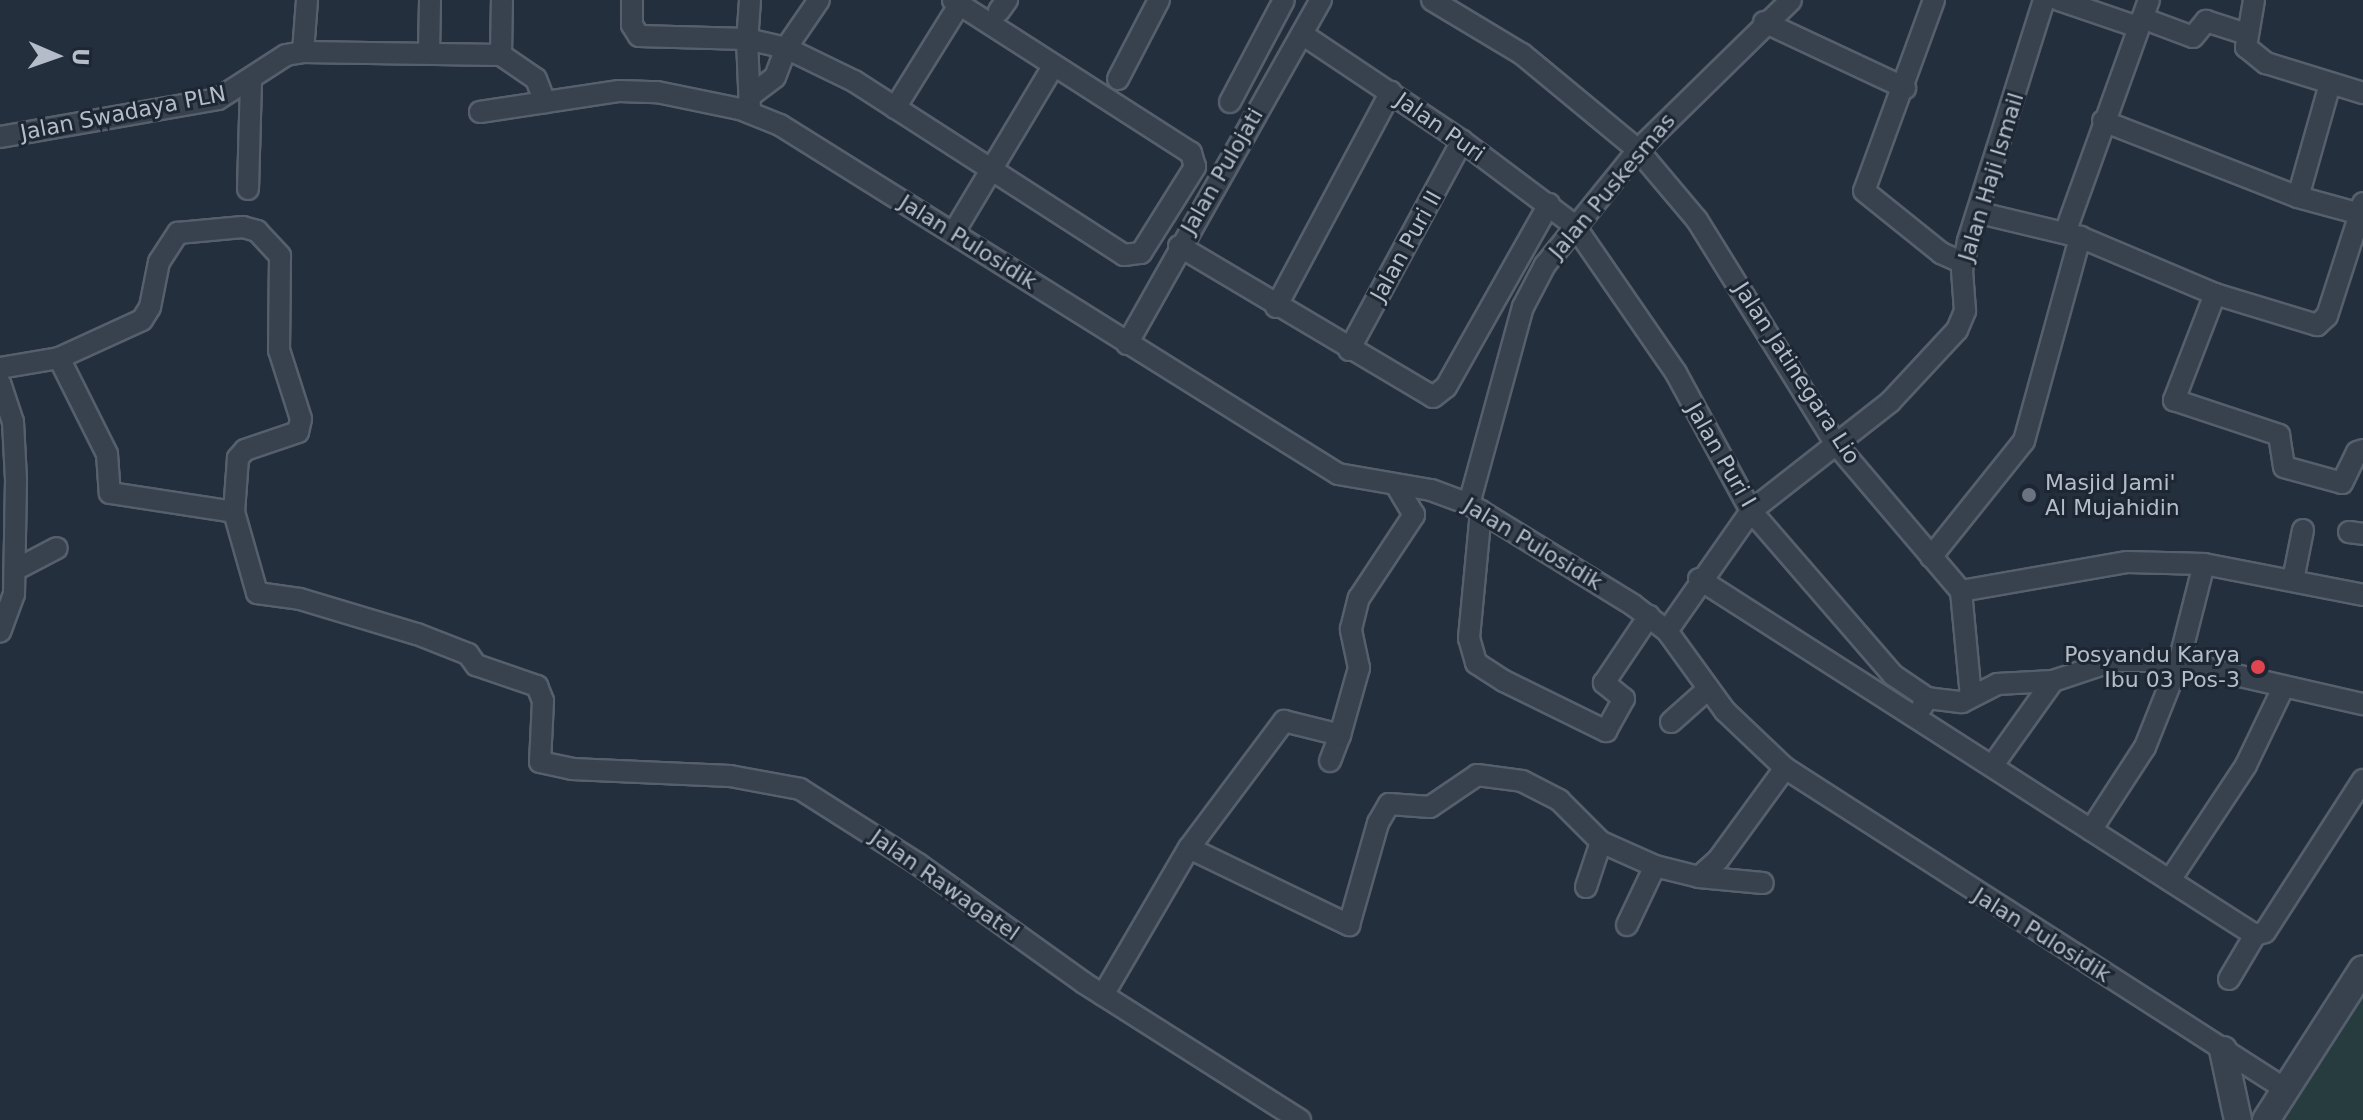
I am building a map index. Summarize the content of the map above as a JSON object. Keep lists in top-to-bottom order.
{
  "streets": {
    "street": [
      "Jalan Swadaya PLN",
      "Jalan Puri",
      "Jalan Pulojati",
      "Jalan Haji Ismail",
      "Jalan Puskesmas",
      "Jalan Pulosidik",
      "Jalan Puri II",
      "Jalan Jatinegara Lio",
      "Jalan Puri I",
      "Jalan Rawagatel"
    ]
  },
  "crossings": [
    ["Jalan Puri", "Jalan Pulojati"],
    ["Jalan Puri", "Jalan Puskesmas"],
    ["Jalan Puri", "Jalan Puri II"],
    ["Jalan Puri", "Jalan Puri I"],
    ["Jalan Pulojati", "Jalan Pulosidik"],
    ["Jalan Haji Ismail", "Jalan Pulosidik"],
    ["Jalan Haji Ismail", "Jalan Jatinegara Lio"],
    ["Jalan Haji Ismail", "Jalan Puri I"],
    ["Jalan Puskesmas", "Jalan Pulosidik"],
    ["Jalan Puskesmas", "Jalan Jatinegara Lio"],
    ["Jalan Puskesmas", "Jalan Puri I"]
  ],
  "places": ["Masjid Jami' Al Mujahidin", "Posyandu Karya Ibu 03 Pos-3"],
  "north": "right"
}
